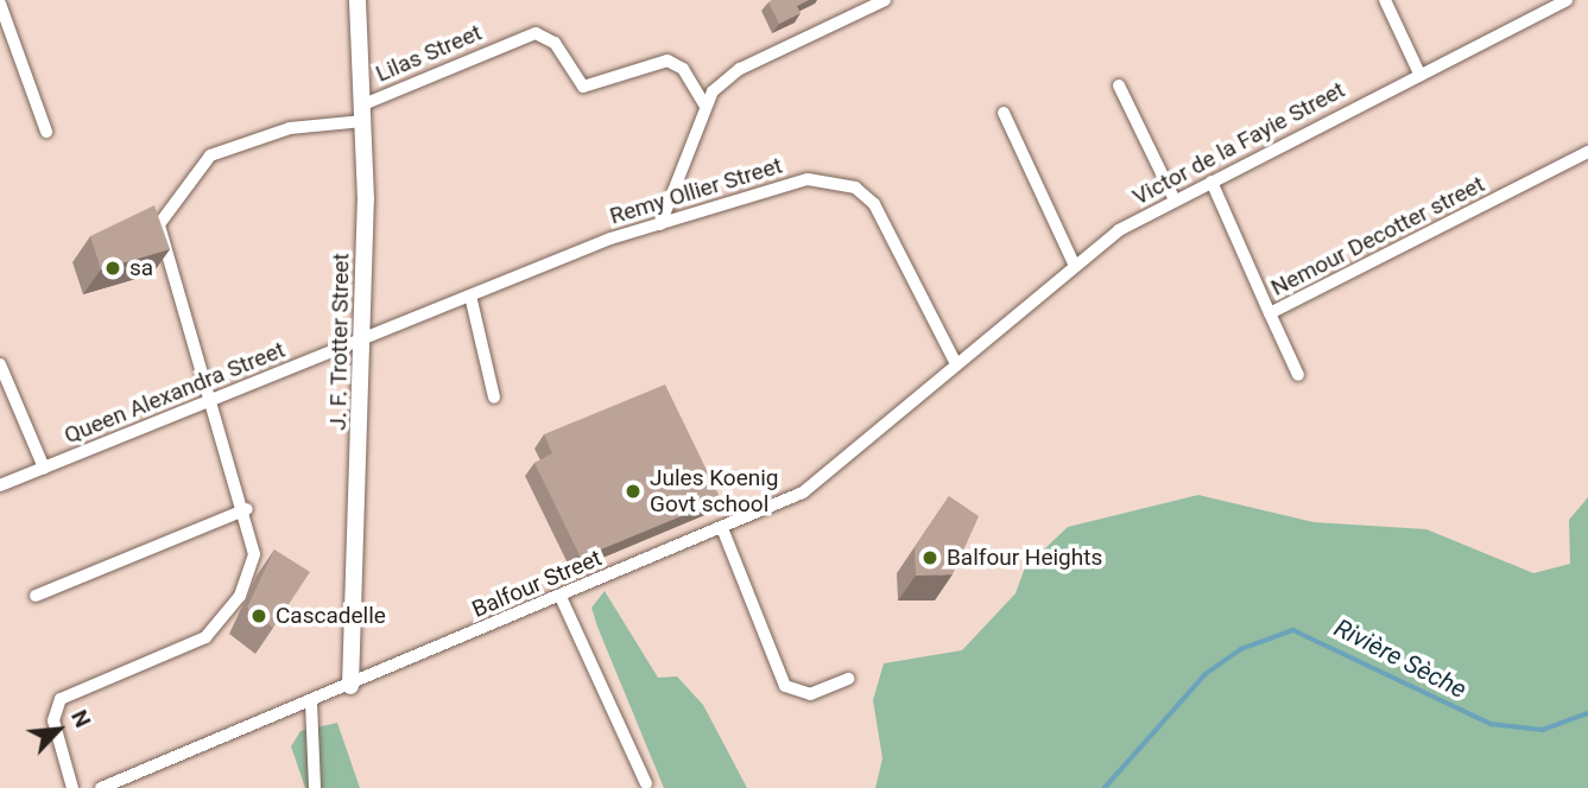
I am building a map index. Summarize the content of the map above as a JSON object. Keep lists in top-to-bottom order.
{
  "streets": {
    "street": [
      "Lilas Street",
      "Victor de la Fayie Street",
      "Remy Ollier Street",
      "Nemour Decotter street",
      "J. F. Trotter Street",
      "Queen Alexandra Street",
      "Balfour Street"
    ]
  },
  "crossings": [
    ["Lilas Street", "J. F. Trotter Street"],
    ["Victor de la Fayie Street", "Remy Ollier Street"],
    ["Victor de la Fayie Street", "Nemour Decotter street"],
    ["Victor de la Fayie Street", "Balfour Street"],
    ["Remy Ollier Street", "J. F. Trotter Street"],
    ["Remy Ollier Street", "Queen Alexandra Street"],
    ["Remy Ollier Street", "Balfour Street"],
    ["J. F. Trotter Street", "Queen Alexandra Street"],
    ["J. F. Trotter Street", "Balfour Street"]
  ],
  "water": ["Rivière Sèche"],
  "places": [
    "sa",
    "Jules Koenig Govt school",
    "Balfour Heights",
    "Cascadelle"
  ],
  "north": "top right"
}
